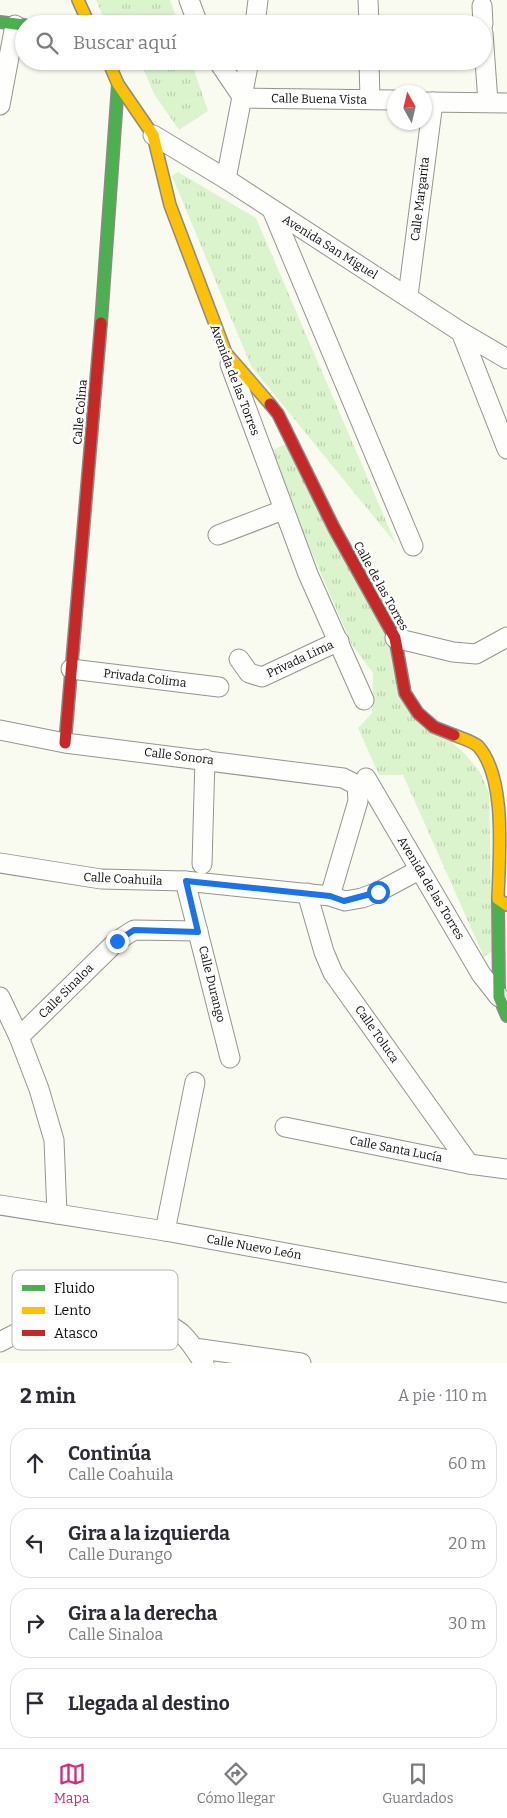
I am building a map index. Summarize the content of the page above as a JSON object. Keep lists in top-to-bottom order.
{
  "streets": {
    "street": [
      "Calle Buena Vista",
      "Calle Margarita",
      "Avenida San Miguel",
      "Avenida de las Torres",
      "Calle Colina",
      "Calle de las Torres",
      "Privada Lima",
      "Privada Colima",
      "Calle Sonora",
      "Calle Coahuila",
      "Calle Durango",
      "Calle Sinaloa",
      "Calle Toluca",
      "Calle Santa Lucía",
      "Calle Nuevo León"
    ]
  },
  "crossings": [
    ["Calle Margarita", "Avenida San Miguel"],
    ["Avenida San Miguel", "Avenida de las Torres"],
    ["Avenida de las Torres", "Calle Colina"],
    ["Avenida de las Torres", "Calle de las Torres"],
    ["Avenida de las Torres", "Privada Lima"],
    ["Avenida de las Torres", "Calle Sonora"],
    ["Avenida de las Torres", "Calle Coahuila"],
    ["Calle Colina", "Privada Colima"],
    ["Calle Colina", "Calle Sonora"],
    ["Calle Coahuila", "Calle Durango"],
    ["Calle Coahuila", "Calle Toluca"],
    ["Calle Durango", "Calle Sinaloa"],
    ["Calle Toluca", "Calle Santa Lucía"]
  ],
  "legend": ["Fluido", "Lento", "Atasco"],
  "north": "top",
  "page": {
    "search": "Buscar aquí",
    "heading": ["2 min", "A pie · 110 m"],
    "list": [
      ["Continúa", "Calle Coahuila", "60 m"],
      ["Gira a la izquierda", "Calle Durango", "20 m"],
      ["Gira a la derecha", "Calle Sinaloa", "30 m"],
      "Llegada al destino"
    ],
    "nav": ["Mapa", "Cómo llegar", "Guardados"]
  }
}
